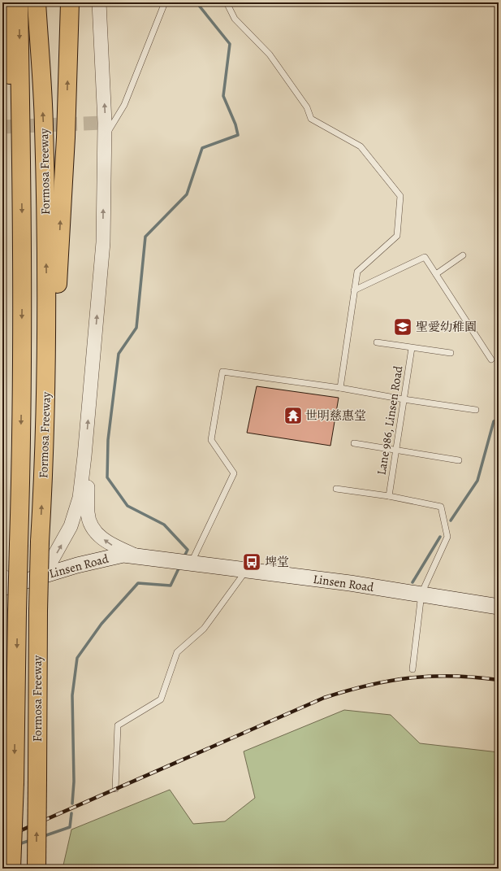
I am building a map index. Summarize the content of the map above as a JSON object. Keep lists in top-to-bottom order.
{
  "streets": {
    "highway": ["Formosa Freeway"],
    "main road": ["Linsen Road"],
    "lane": ["Lane 986, Linsen Road"]
  },
  "places": {
    "school or university": ["聖愛幼稚園"],
    "temple": ["世明慈惠堂"],
    "bus stop": ["埤堂"]
  }
}
